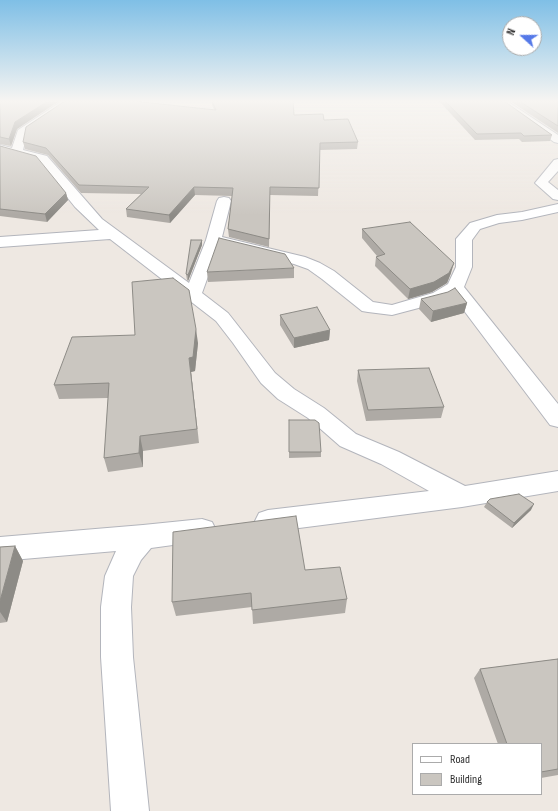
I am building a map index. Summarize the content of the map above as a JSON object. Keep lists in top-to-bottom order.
{
  "legend": ["Road", "Building"],
  "north": "left"
}
